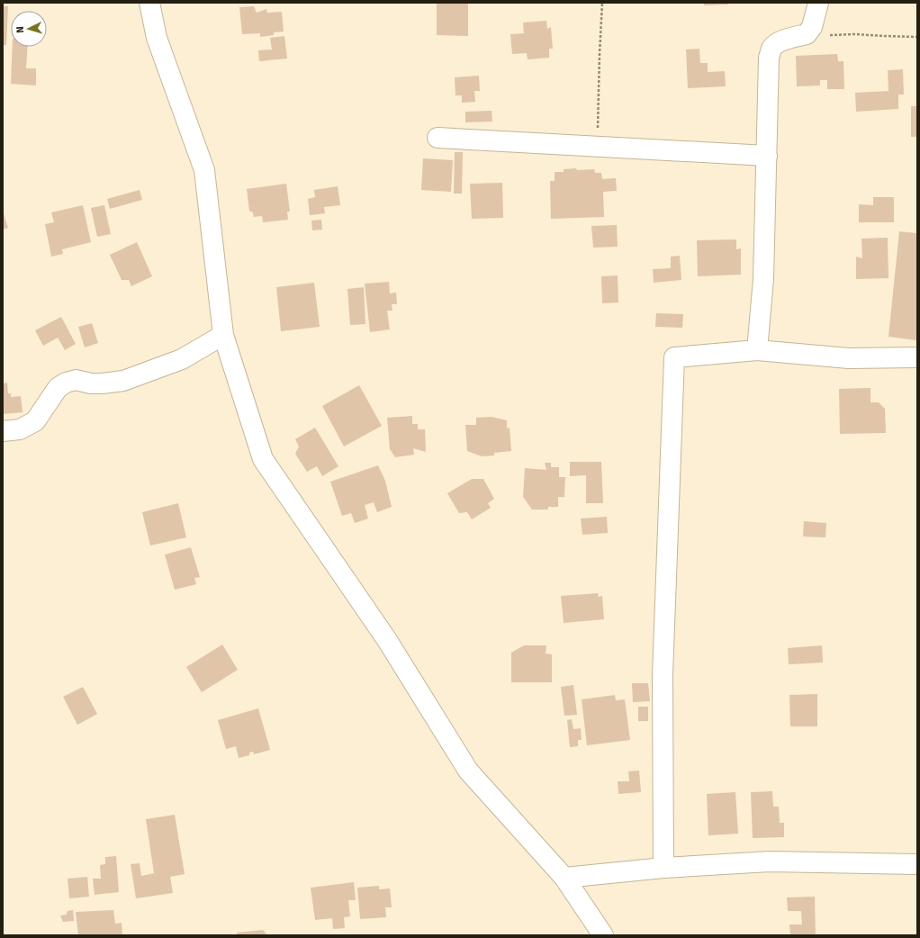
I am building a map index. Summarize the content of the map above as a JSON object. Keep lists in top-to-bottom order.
{
  "north": "left"
}
